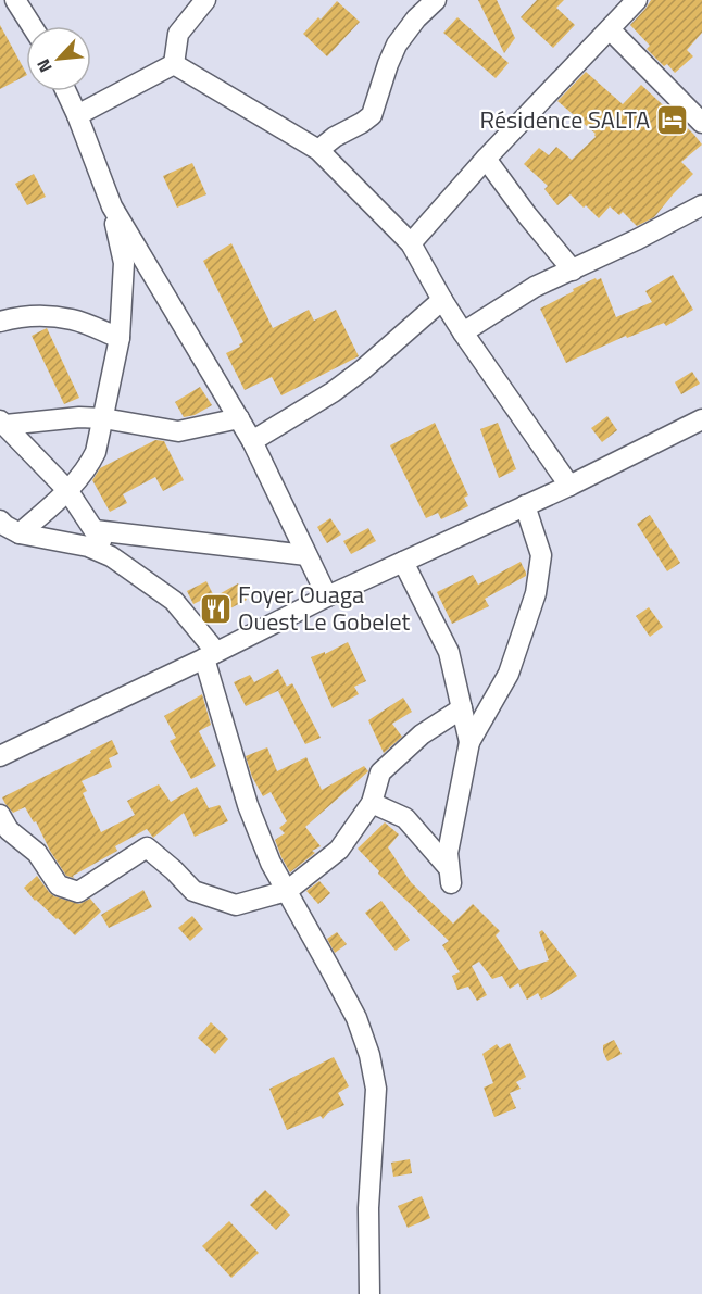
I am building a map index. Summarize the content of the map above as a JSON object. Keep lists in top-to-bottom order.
{
  "places": {
    "hotel": ["Résidence SALTA"],
    "restaurant": ["Foyer Ouaga Ouest Le Gobelet"]
  },
  "north": "bottom left"
}
